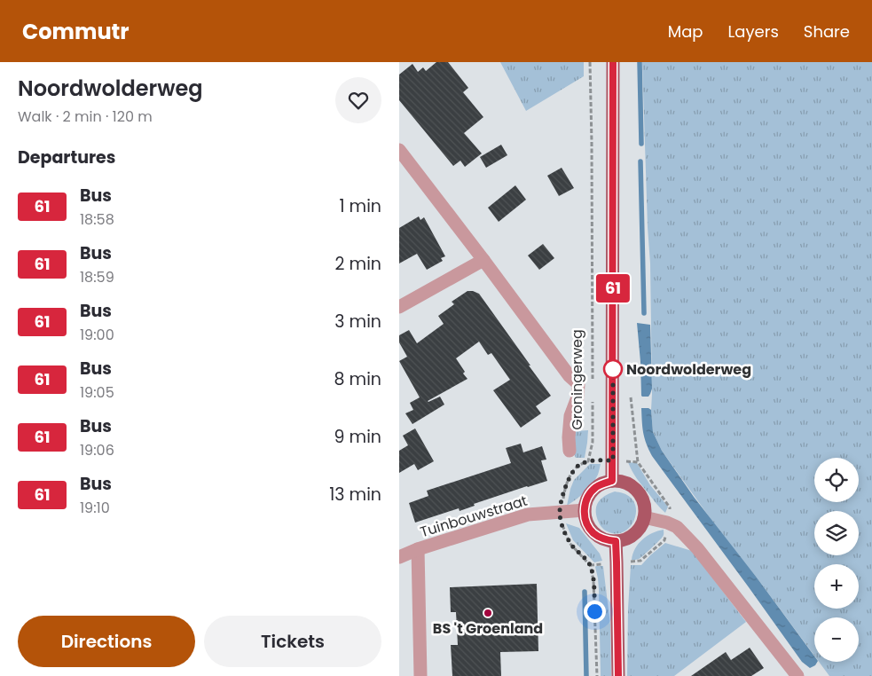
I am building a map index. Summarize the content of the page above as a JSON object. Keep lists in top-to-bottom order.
{
  "streets": {
    "street": ["Tuinbouwstraat"],
    "path": ["Groningerweg"]
  },
  "crossings": [
    ["Groningerweg", "Tuinbouwstraat"]
  ],
  "places": ["Noordwolderweg", "BS 't Groenland"],
  "lines": ["bus line 61"],
  "page": {
    "header": "Commutr",
    "nav": ["Map", "Layers", "Share"],
    "heading": [
      ["Noordwolderweg", "Walk · 2 min · 120 m"],
      "Departures"
    ],
    "on_map": "61",
    "list": [
      {
        "mark": "61",
        "name": "Bus",
        "note": "18:58",
        "value": "1 min"
      },
      {
        "mark": "61",
        "name": "Bus",
        "note": "18:59",
        "value": "2 min"
      },
      {
        "mark": "61",
        "name": "Bus",
        "note": "19:00",
        "value": "3 min"
      },
      {
        "mark": "61",
        "name": "Bus",
        "note": "19:05",
        "value": "8 min"
      },
      {
        "mark": "61",
        "name": "Bus",
        "note": "19:06",
        "value": "9 min"
      },
      {
        "mark": "61",
        "name": "Bus",
        "note": "19:10",
        "value": "13 min"
      }
    ],
    "map_buttons": ["+", "−"],
    "buttons": ["Directions", "Tickets"]
  }
}
